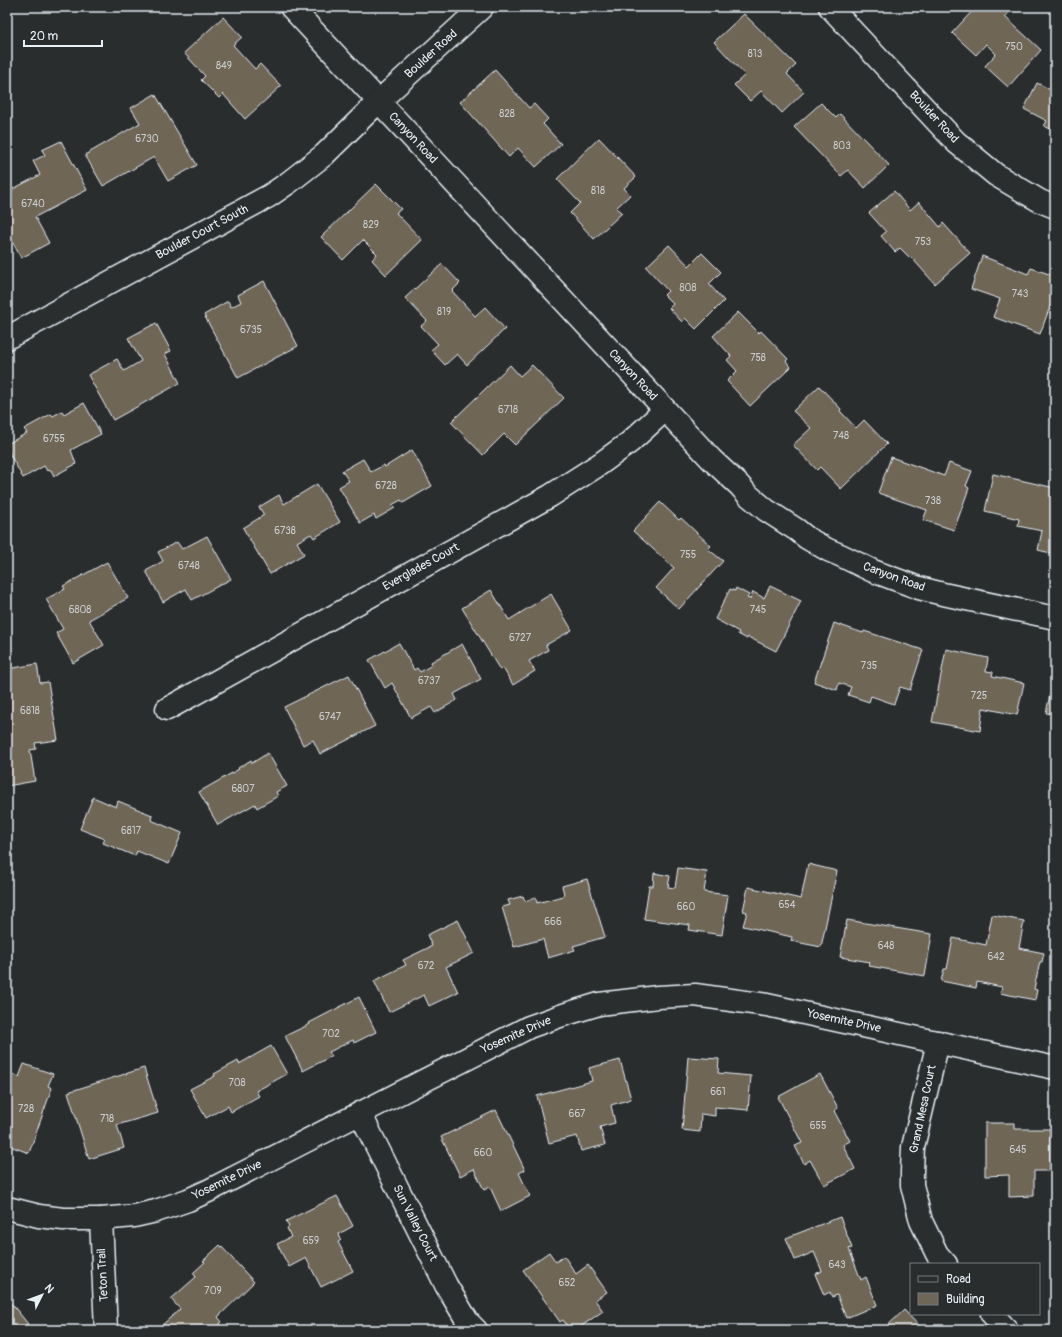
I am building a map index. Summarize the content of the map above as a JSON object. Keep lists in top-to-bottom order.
{
  "streets": {
    "street": [
      "Boulder Road",
      "Canyon Road",
      "Boulder Court South",
      "Everglades Court",
      "Yosemite Drive",
      "Grand Mesa Court",
      "Sun Valley Court",
      "Teton Trail"
    ]
  },
  "crossings": [
    ["Boulder Road", "Canyon Road"],
    ["Boulder Road", "Boulder Court South"],
    ["Canyon Road", "Boulder Court South"],
    ["Canyon Road", "Everglades Court"],
    ["Yosemite Drive", "Grand Mesa Court"],
    ["Yosemite Drive", "Sun Valley Court"],
    ["Yosemite Drive", "Teton Trail"]
  ],
  "house_numbers": [
    "750",
    "813",
    "849",
    "828",
    "6730",
    "803",
    "818",
    "6740",
    "829",
    "753",
    "808",
    "743",
    "819",
    "6735",
    "758",
    "6718",
    "748",
    "6755",
    "6728",
    "738",
    "6738",
    "755",
    "6748",
    "6808",
    "745",
    "6727",
    "735",
    "6737",
    "725",
    "6818",
    "6747",
    "6807",
    "6817",
    "654",
    "660",
    "666",
    "648",
    "642",
    "672",
    "702",
    "708",
    "661",
    "728",
    "667",
    "718",
    "655",
    "645",
    "660",
    "659",
    "643",
    "652",
    "709"
  ],
  "legend": ["Road", "Building"],
  "scale_bar": "20 m",
  "north": "top right"
}
